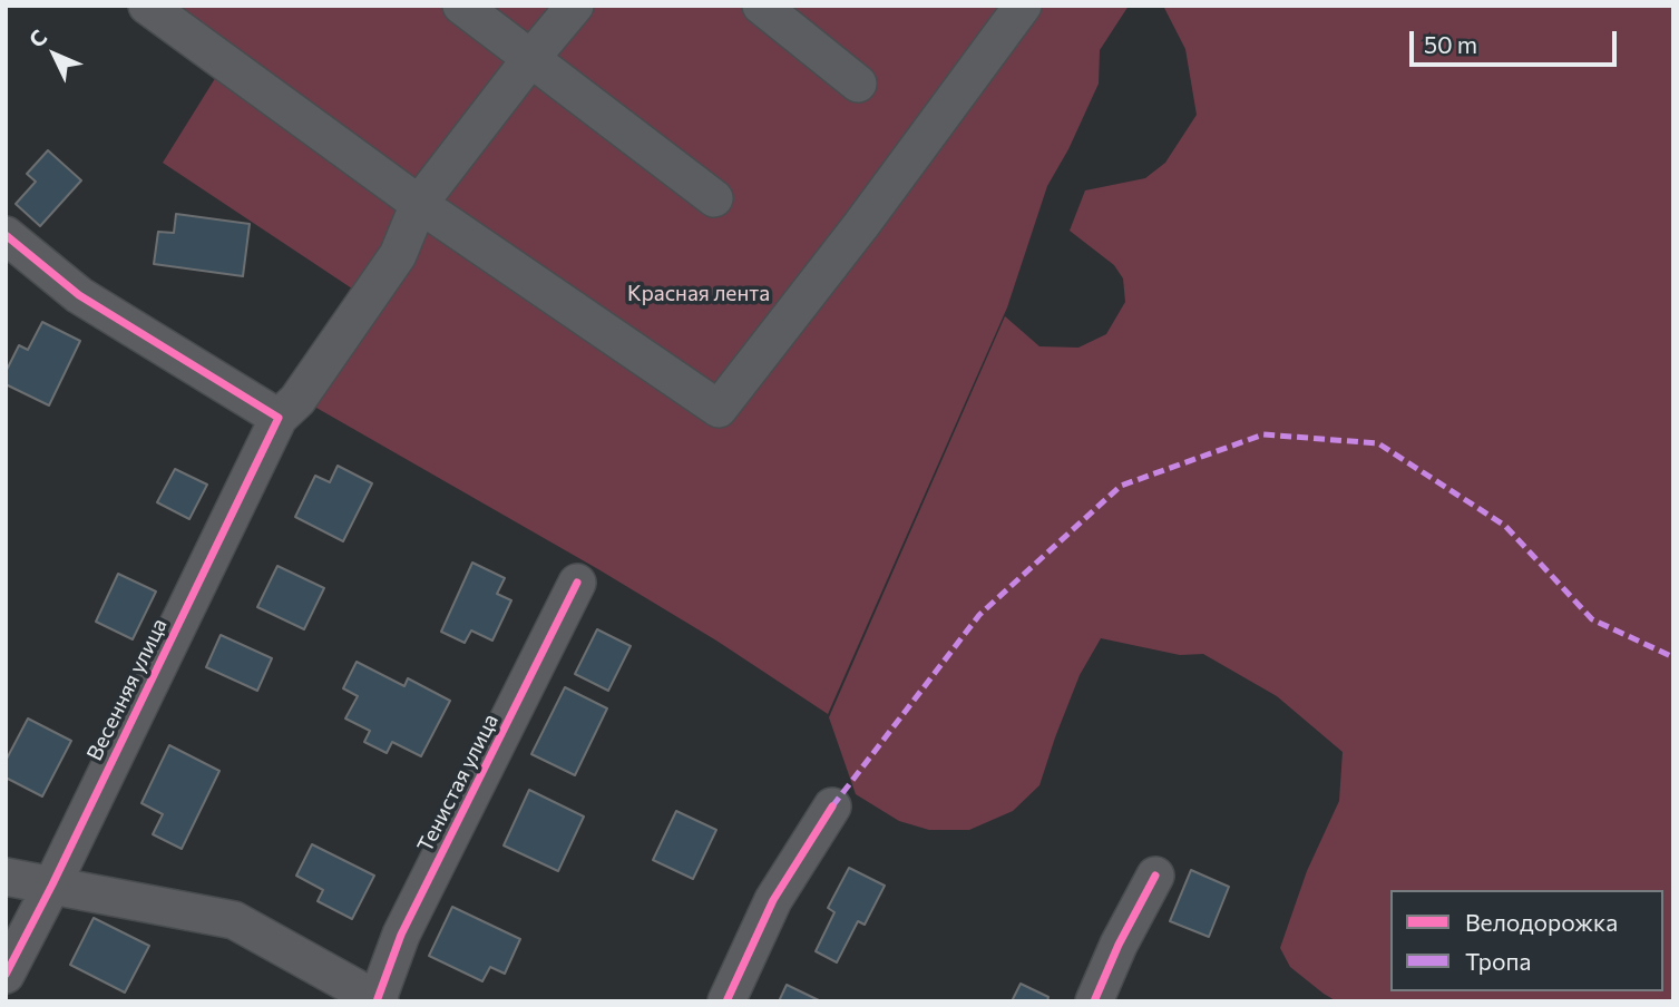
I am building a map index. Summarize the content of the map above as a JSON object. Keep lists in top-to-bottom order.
{
  "streets": {
    "street": ["Весенняя улица", "Тенистая улица"]
  },
  "parks": ["Красная лента"],
  "legend": ["Велодорожка", "Тропа"],
  "scale_bar": "50 m",
  "north": "top left"
}
